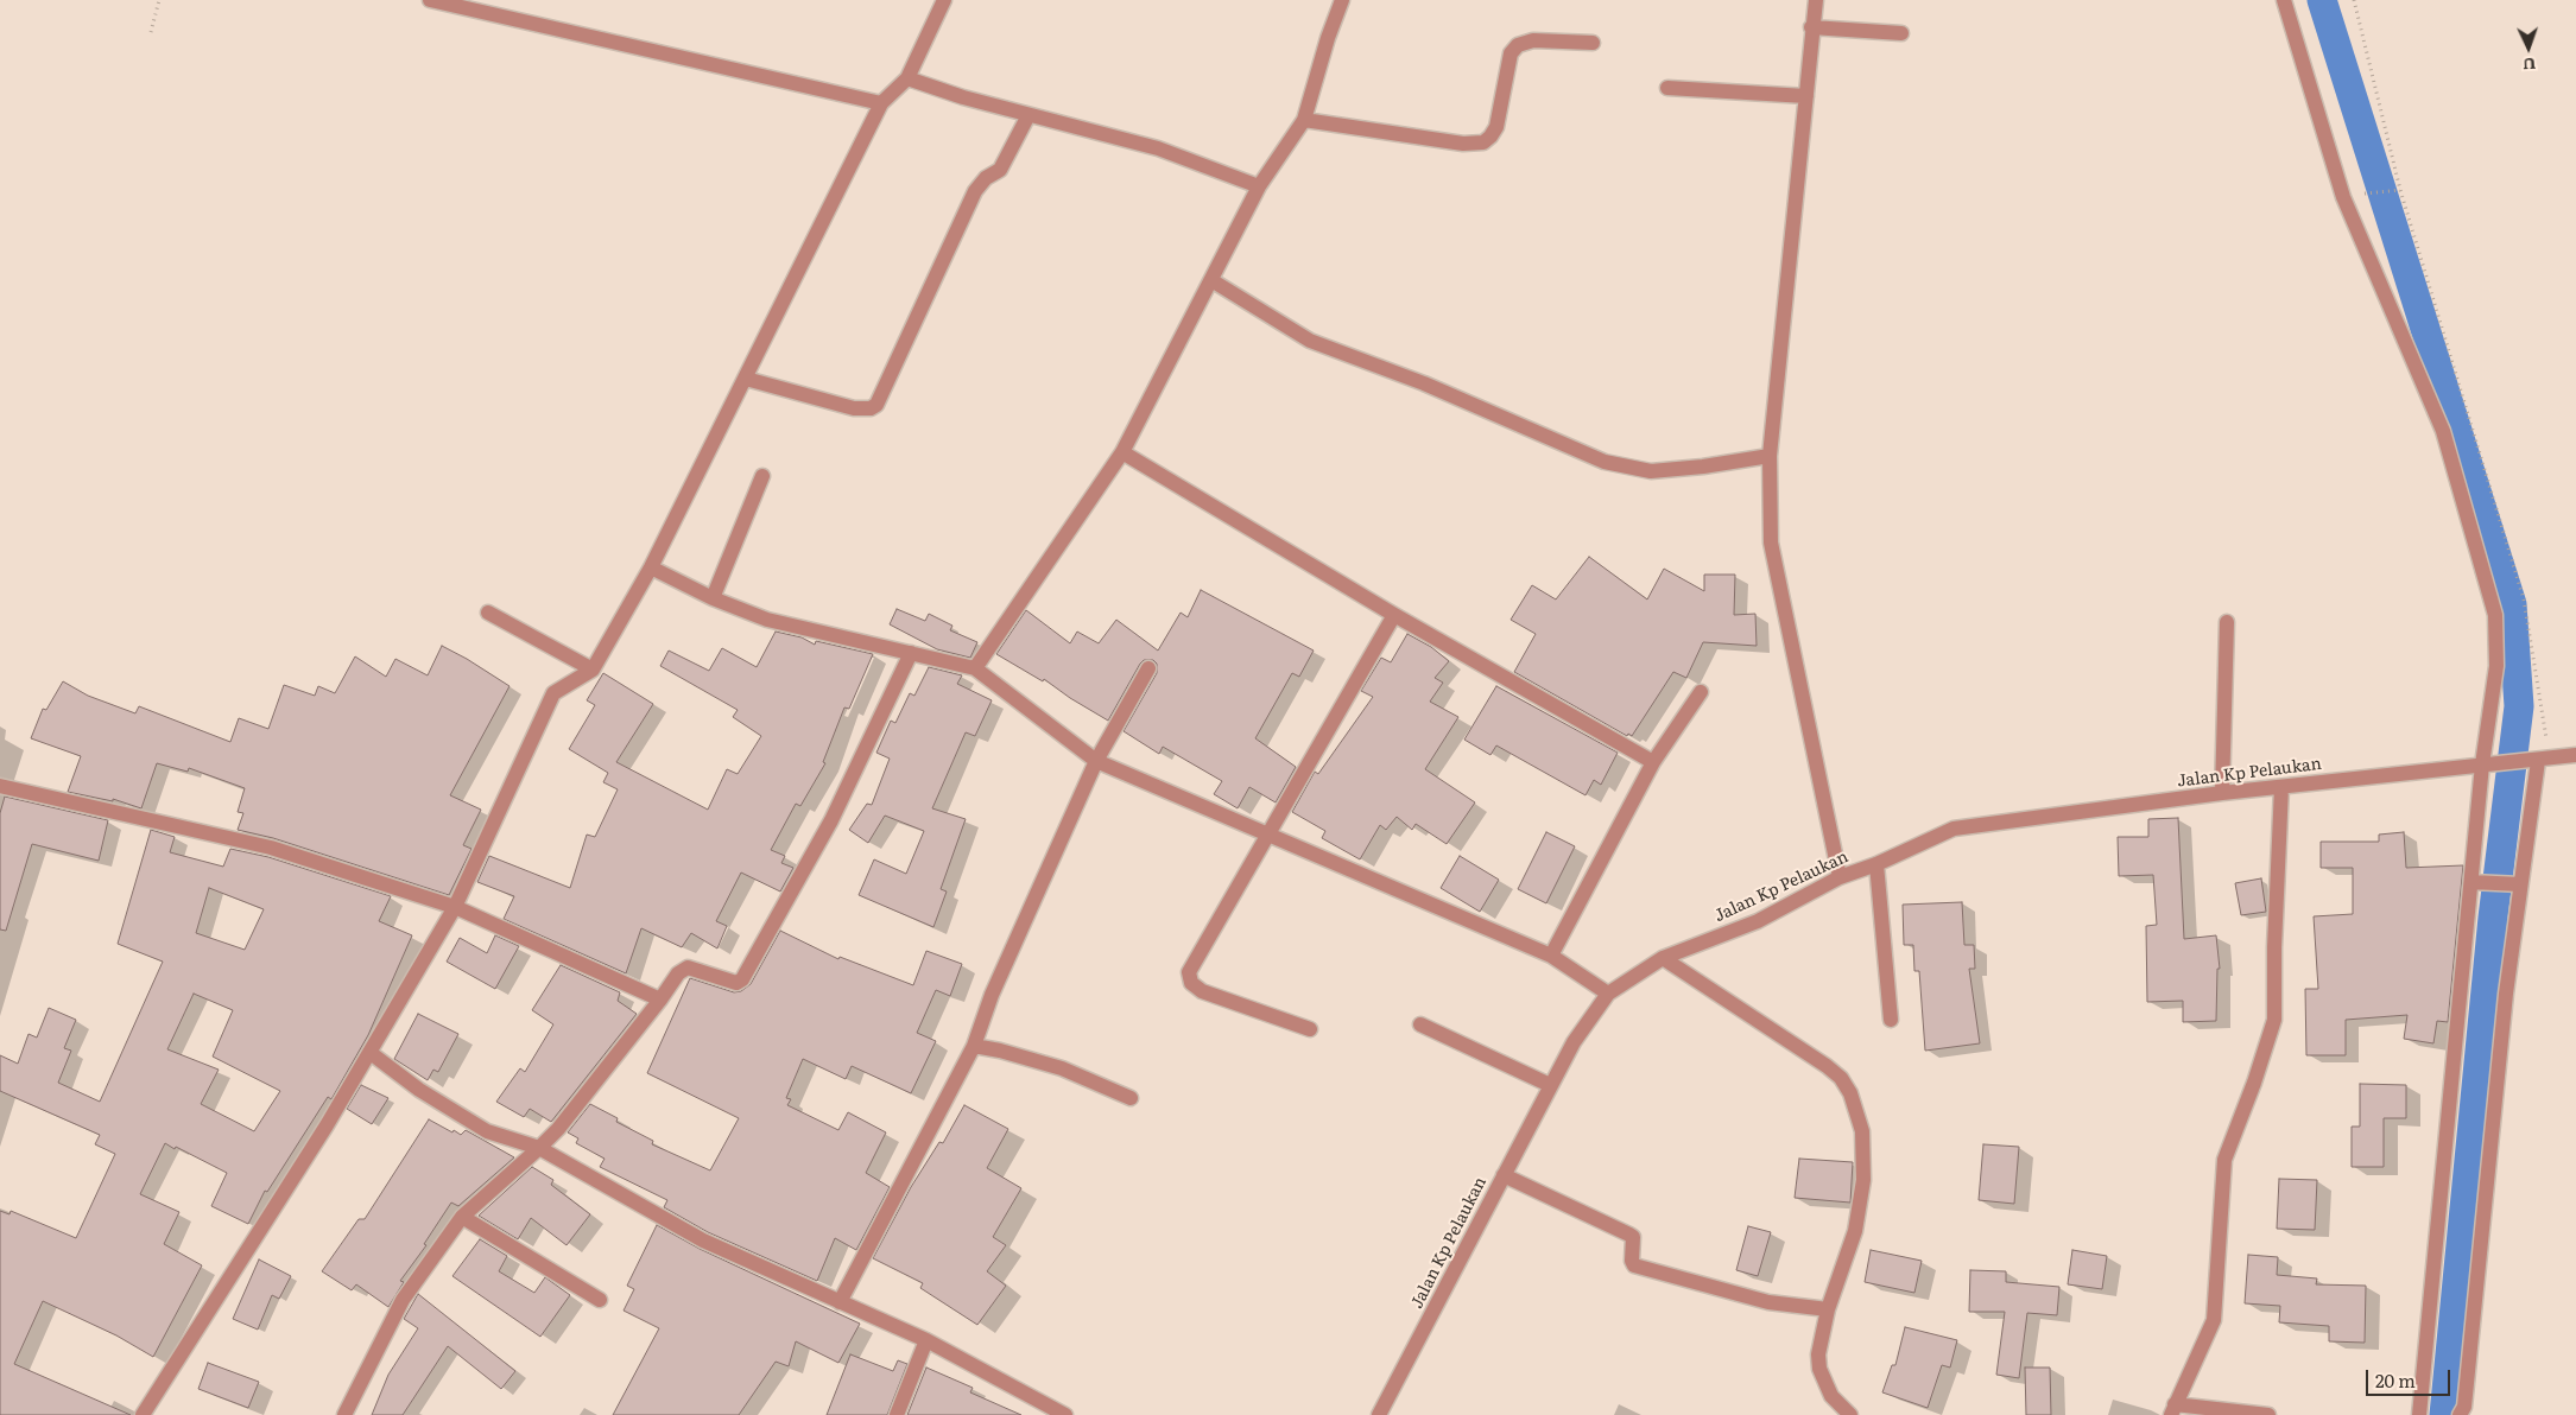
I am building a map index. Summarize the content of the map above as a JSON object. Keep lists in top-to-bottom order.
{
  "streets": {
    "street": ["Jalan Kp Pelaukan"]
  },
  "scale_bar": "20 m",
  "north": "bottom"
}
